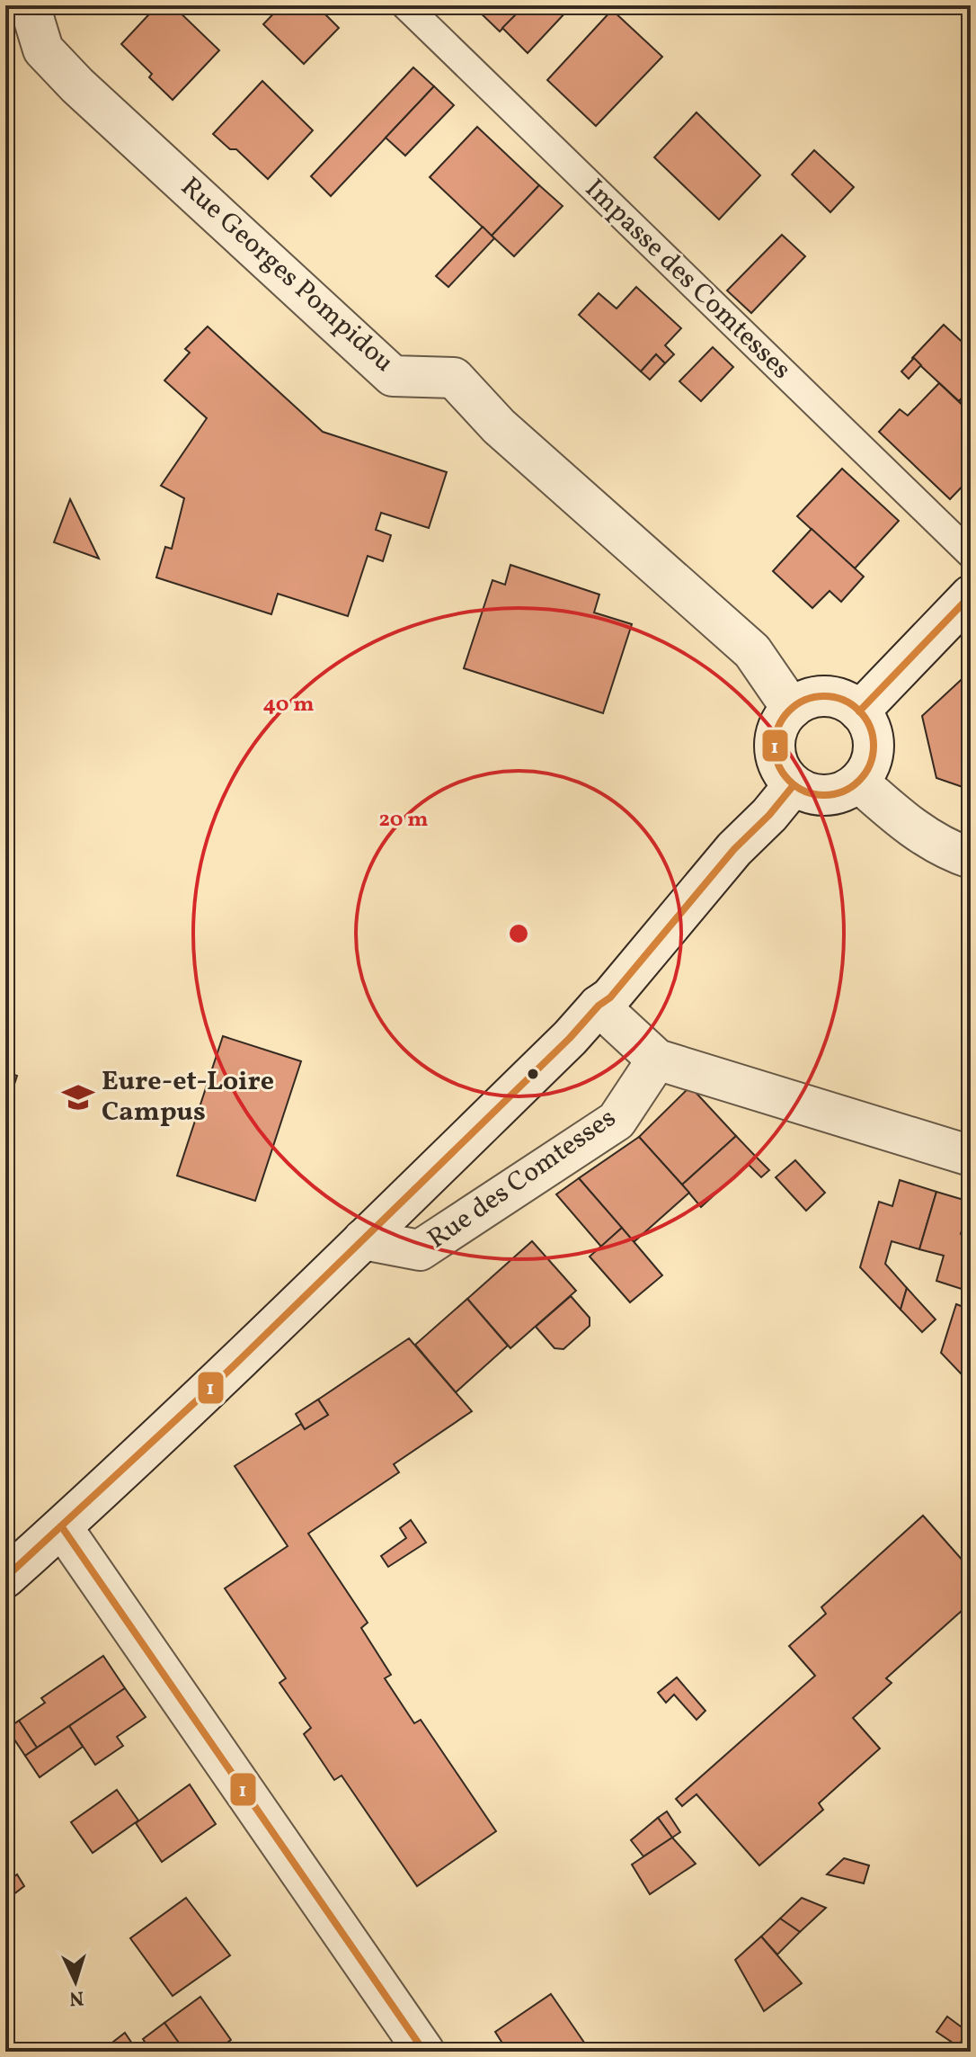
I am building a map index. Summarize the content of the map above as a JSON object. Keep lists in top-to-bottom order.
{
  "streets": {
    "street": ["Rue Georges Pompidou", "Rue des Comtesses"],
    "lane": ["Impasse des Comtesses"]
  },
  "crossings": [
    ["Rue Georges Pompidou", "Rue des Comtesses"]
  ],
  "places": {
    "school or university": ["Eure-et-Loire Campus"]
  },
  "lines": ["transit line 1"],
  "north": "bottom",
  "rings": ["40 m", "20 m"]
}
